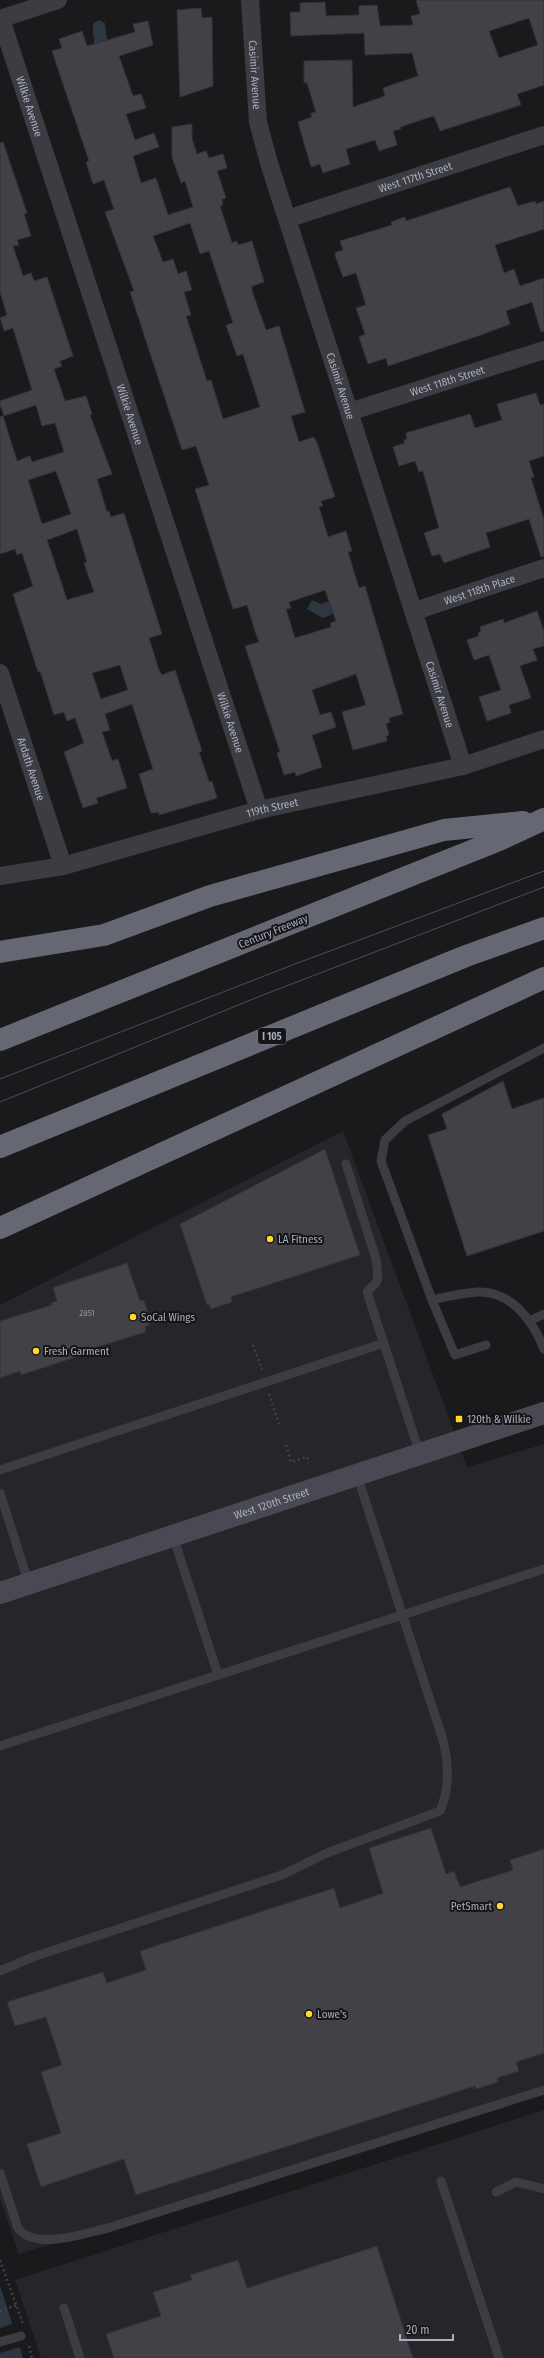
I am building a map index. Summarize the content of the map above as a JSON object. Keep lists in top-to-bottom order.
{
  "streets": {
    "highway": ["Century Freeway", "I 105"],
    "street": [
      "Casimir Avenue",
      "Wilkie Avenue",
      "West 117th Street",
      "West 118th Street",
      "West 118th Place",
      "Ardath Avenue",
      "119th Street",
      "West 120th Street"
    ]
  },
  "crossings": [
    ["Casimir Avenue", "West 117th Street"],
    ["Casimir Avenue", "West 118th Street"],
    ["Casimir Avenue", "West 118th Place"],
    ["Casimir Avenue", "119th Street"],
    ["Wilkie Avenue", "119th Street"],
    ["Ardath Avenue", "119th Street"]
  ],
  "places": {
    "other": [
      "LA Fitness",
      "SoCal Wings",
      "Fresh Garment",
      "PetSmart",
      "Lowe's"
    ],
    "transit": ["120th & Wilkie"]
  },
  "house_numbers": ["2851"],
  "scale_bar": "20 m"
}
